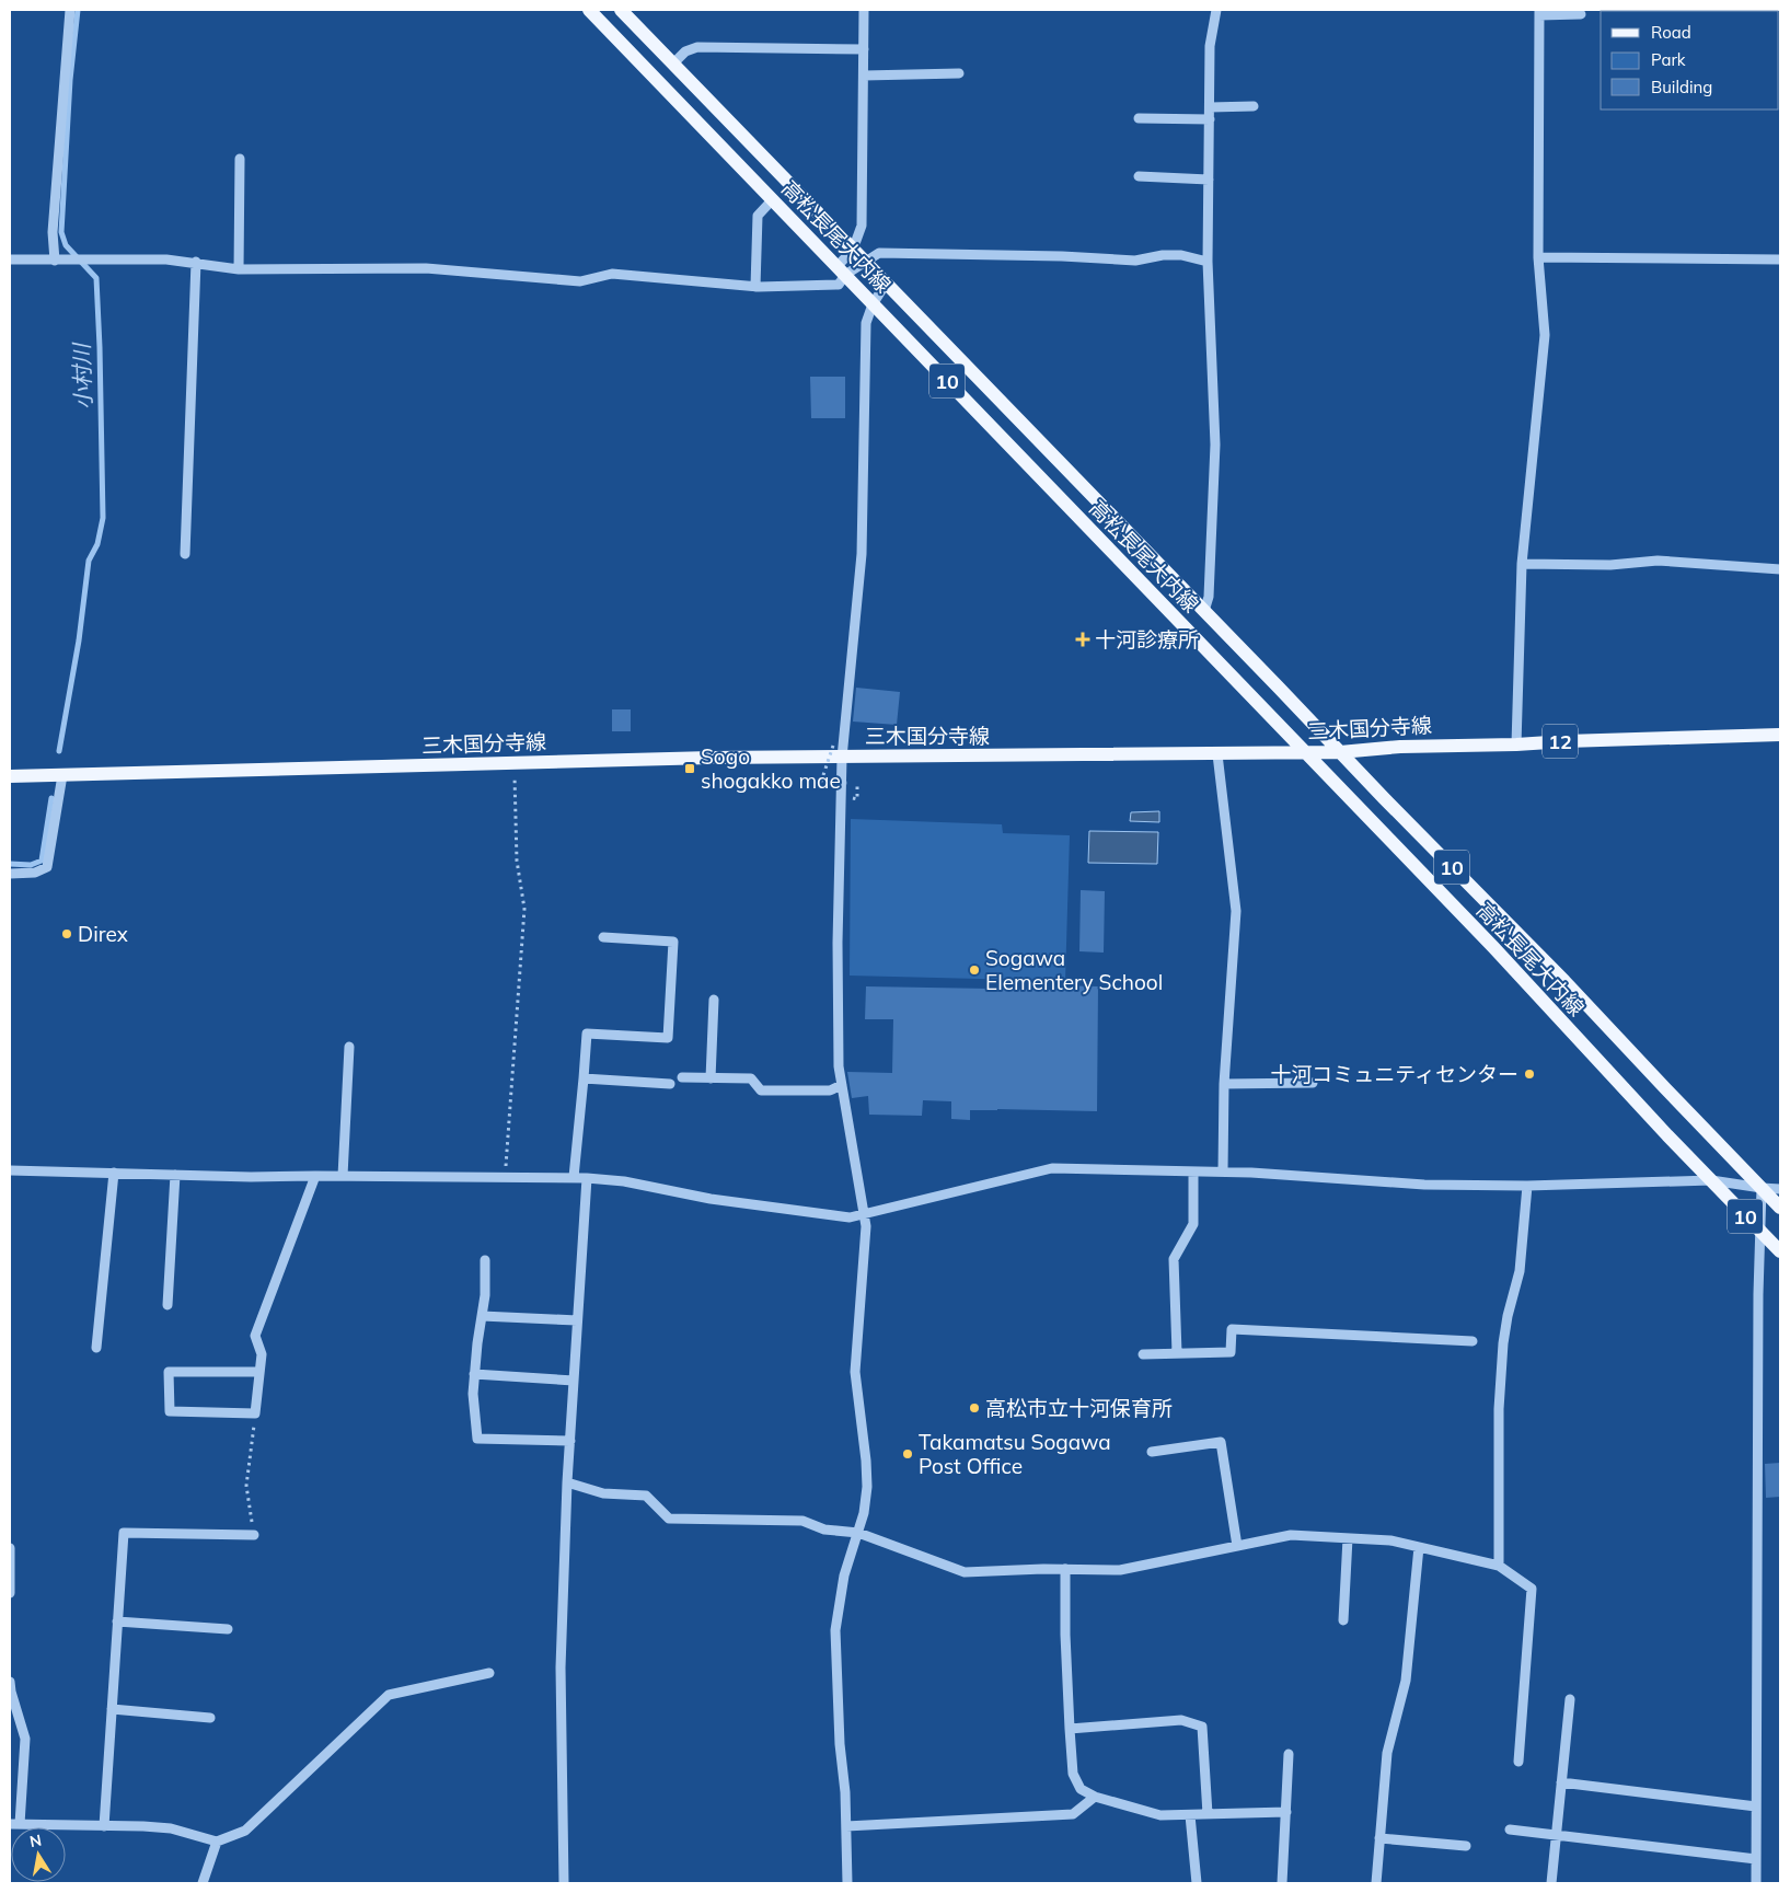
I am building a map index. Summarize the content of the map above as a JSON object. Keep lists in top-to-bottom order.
{
  "streets": {
    "main road": [
      "高松長尾大内線",
      "10",
      "三木国分寺線",
      "12"
    ]
  },
  "crossings": [
    ["高松長尾大内線", "三木国分寺線"]
  ],
  "water": ["小村川"],
  "places": {
    "health": ["十河診療所"],
    "transit": ["Sogo shogakko mae"],
    "other": [
      "Direx",
      "Sogawa Elementery School",
      "十河コミュニティセンター",
      "高松市立十河保育所",
      "Takamatsu Sogawa Post Office"
    ]
  },
  "legend": ["Road", "Park", "Building"],
  "north": "top"
}
